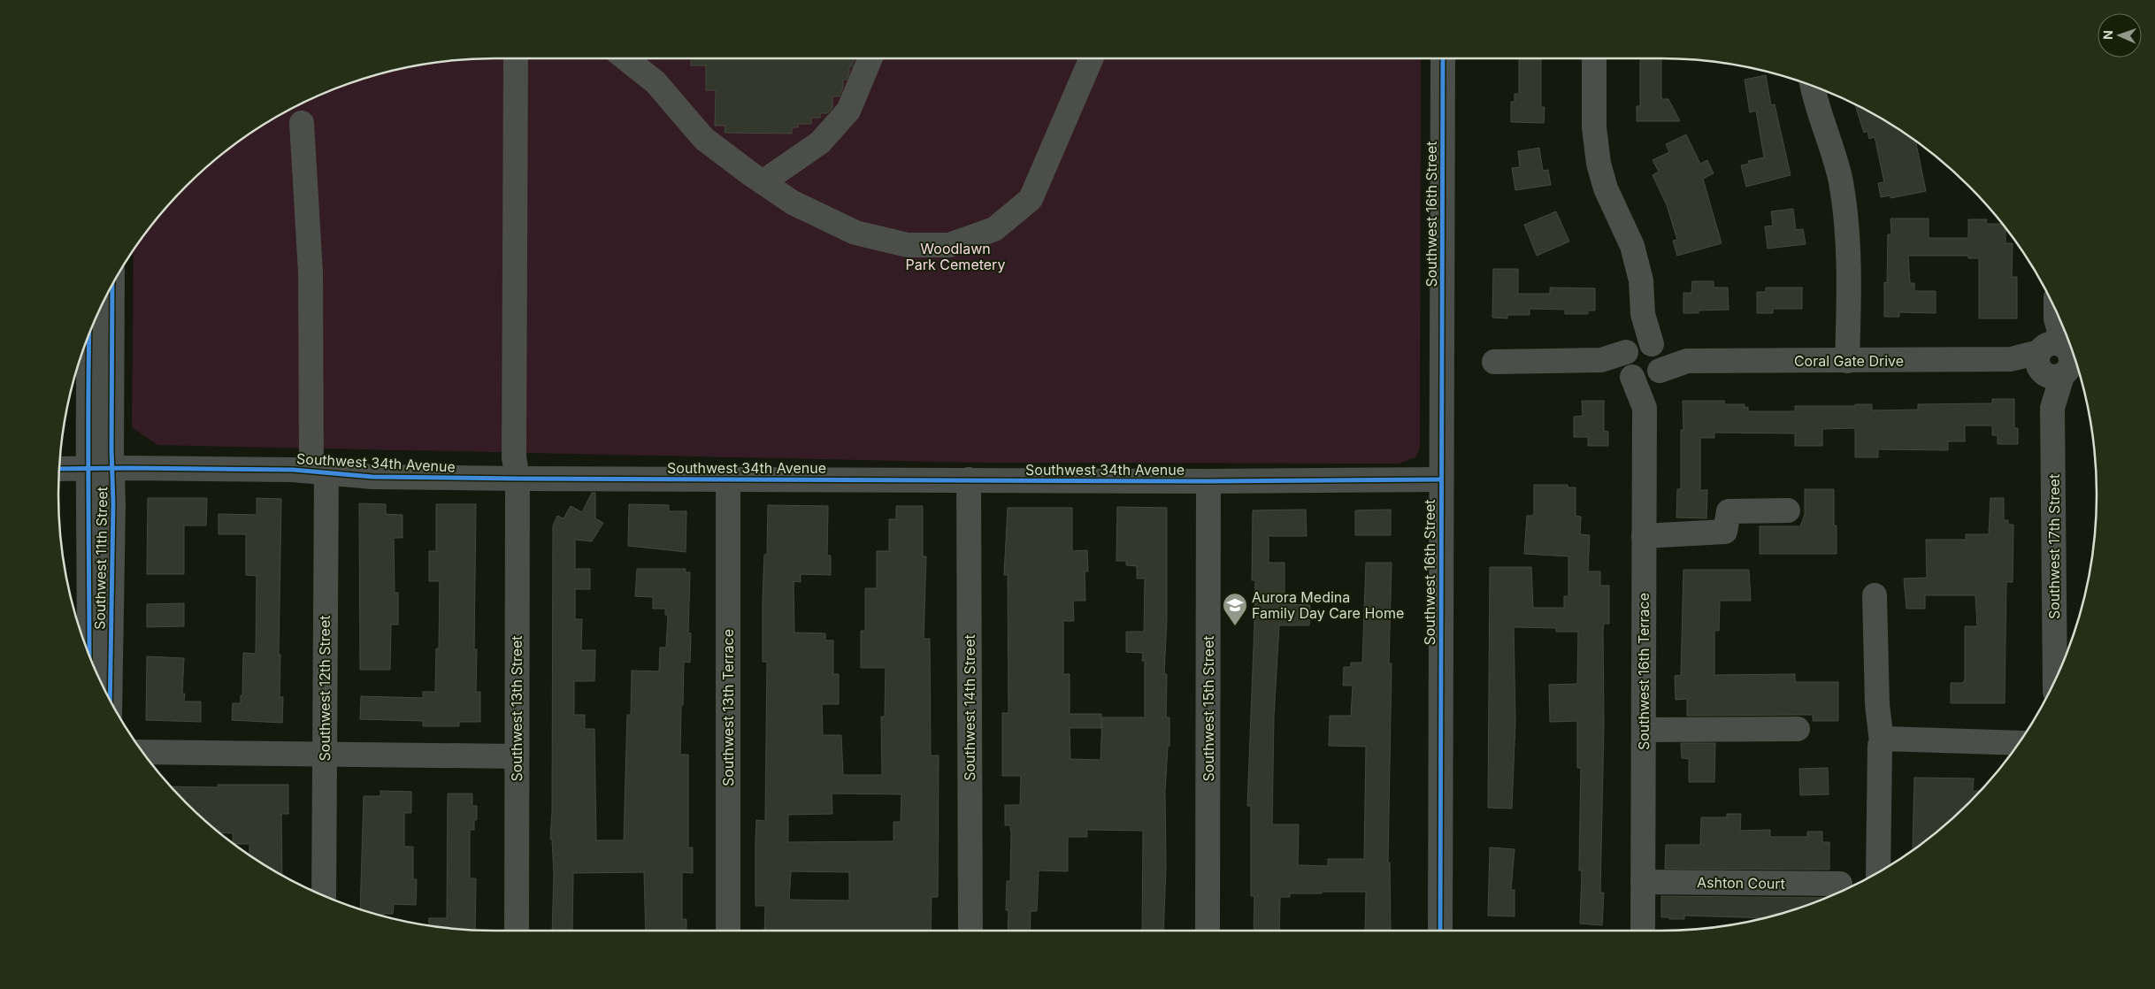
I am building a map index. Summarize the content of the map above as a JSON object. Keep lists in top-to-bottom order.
{
  "streets": {
    "street": [
      "Southwest 16th Street",
      "Coral Gate Drive",
      "Southwest 34th Avenue",
      "Southwest 17th Street",
      "Southwest 11th Street",
      "Southwest 16th Terrace",
      "Southwest 12th Street",
      "Southwest 13th Terrace",
      "Southwest 14th Street",
      "Southwest 13th Street",
      "Southwest 15th Street",
      "Ashton Court"
    ]
  },
  "crossings": [
    ["Southwest 16th Street", "Southwest 34th Avenue"],
    ["Coral Gate Drive", "Southwest 17th Street"],
    ["Coral Gate Drive", "Southwest 16th Terrace"],
    ["Southwest 34th Avenue", "Southwest 11th Street"],
    ["Southwest 34th Avenue", "Southwest 12th Street"],
    ["Southwest 34th Avenue", "Southwest 13th Terrace"],
    ["Southwest 34th Avenue", "Southwest 14th Street"],
    ["Southwest 34th Avenue", "Southwest 13th Street"],
    ["Southwest 34th Avenue", "Southwest 15th Street"],
    ["Southwest 16th Terrace", "Ashton Court"]
  ],
  "parks": ["Woodlawn Park Cemetery"],
  "places": {
    "school or university": ["Aurora Medina Family Day Care Home"]
  },
  "north": "left"
}
